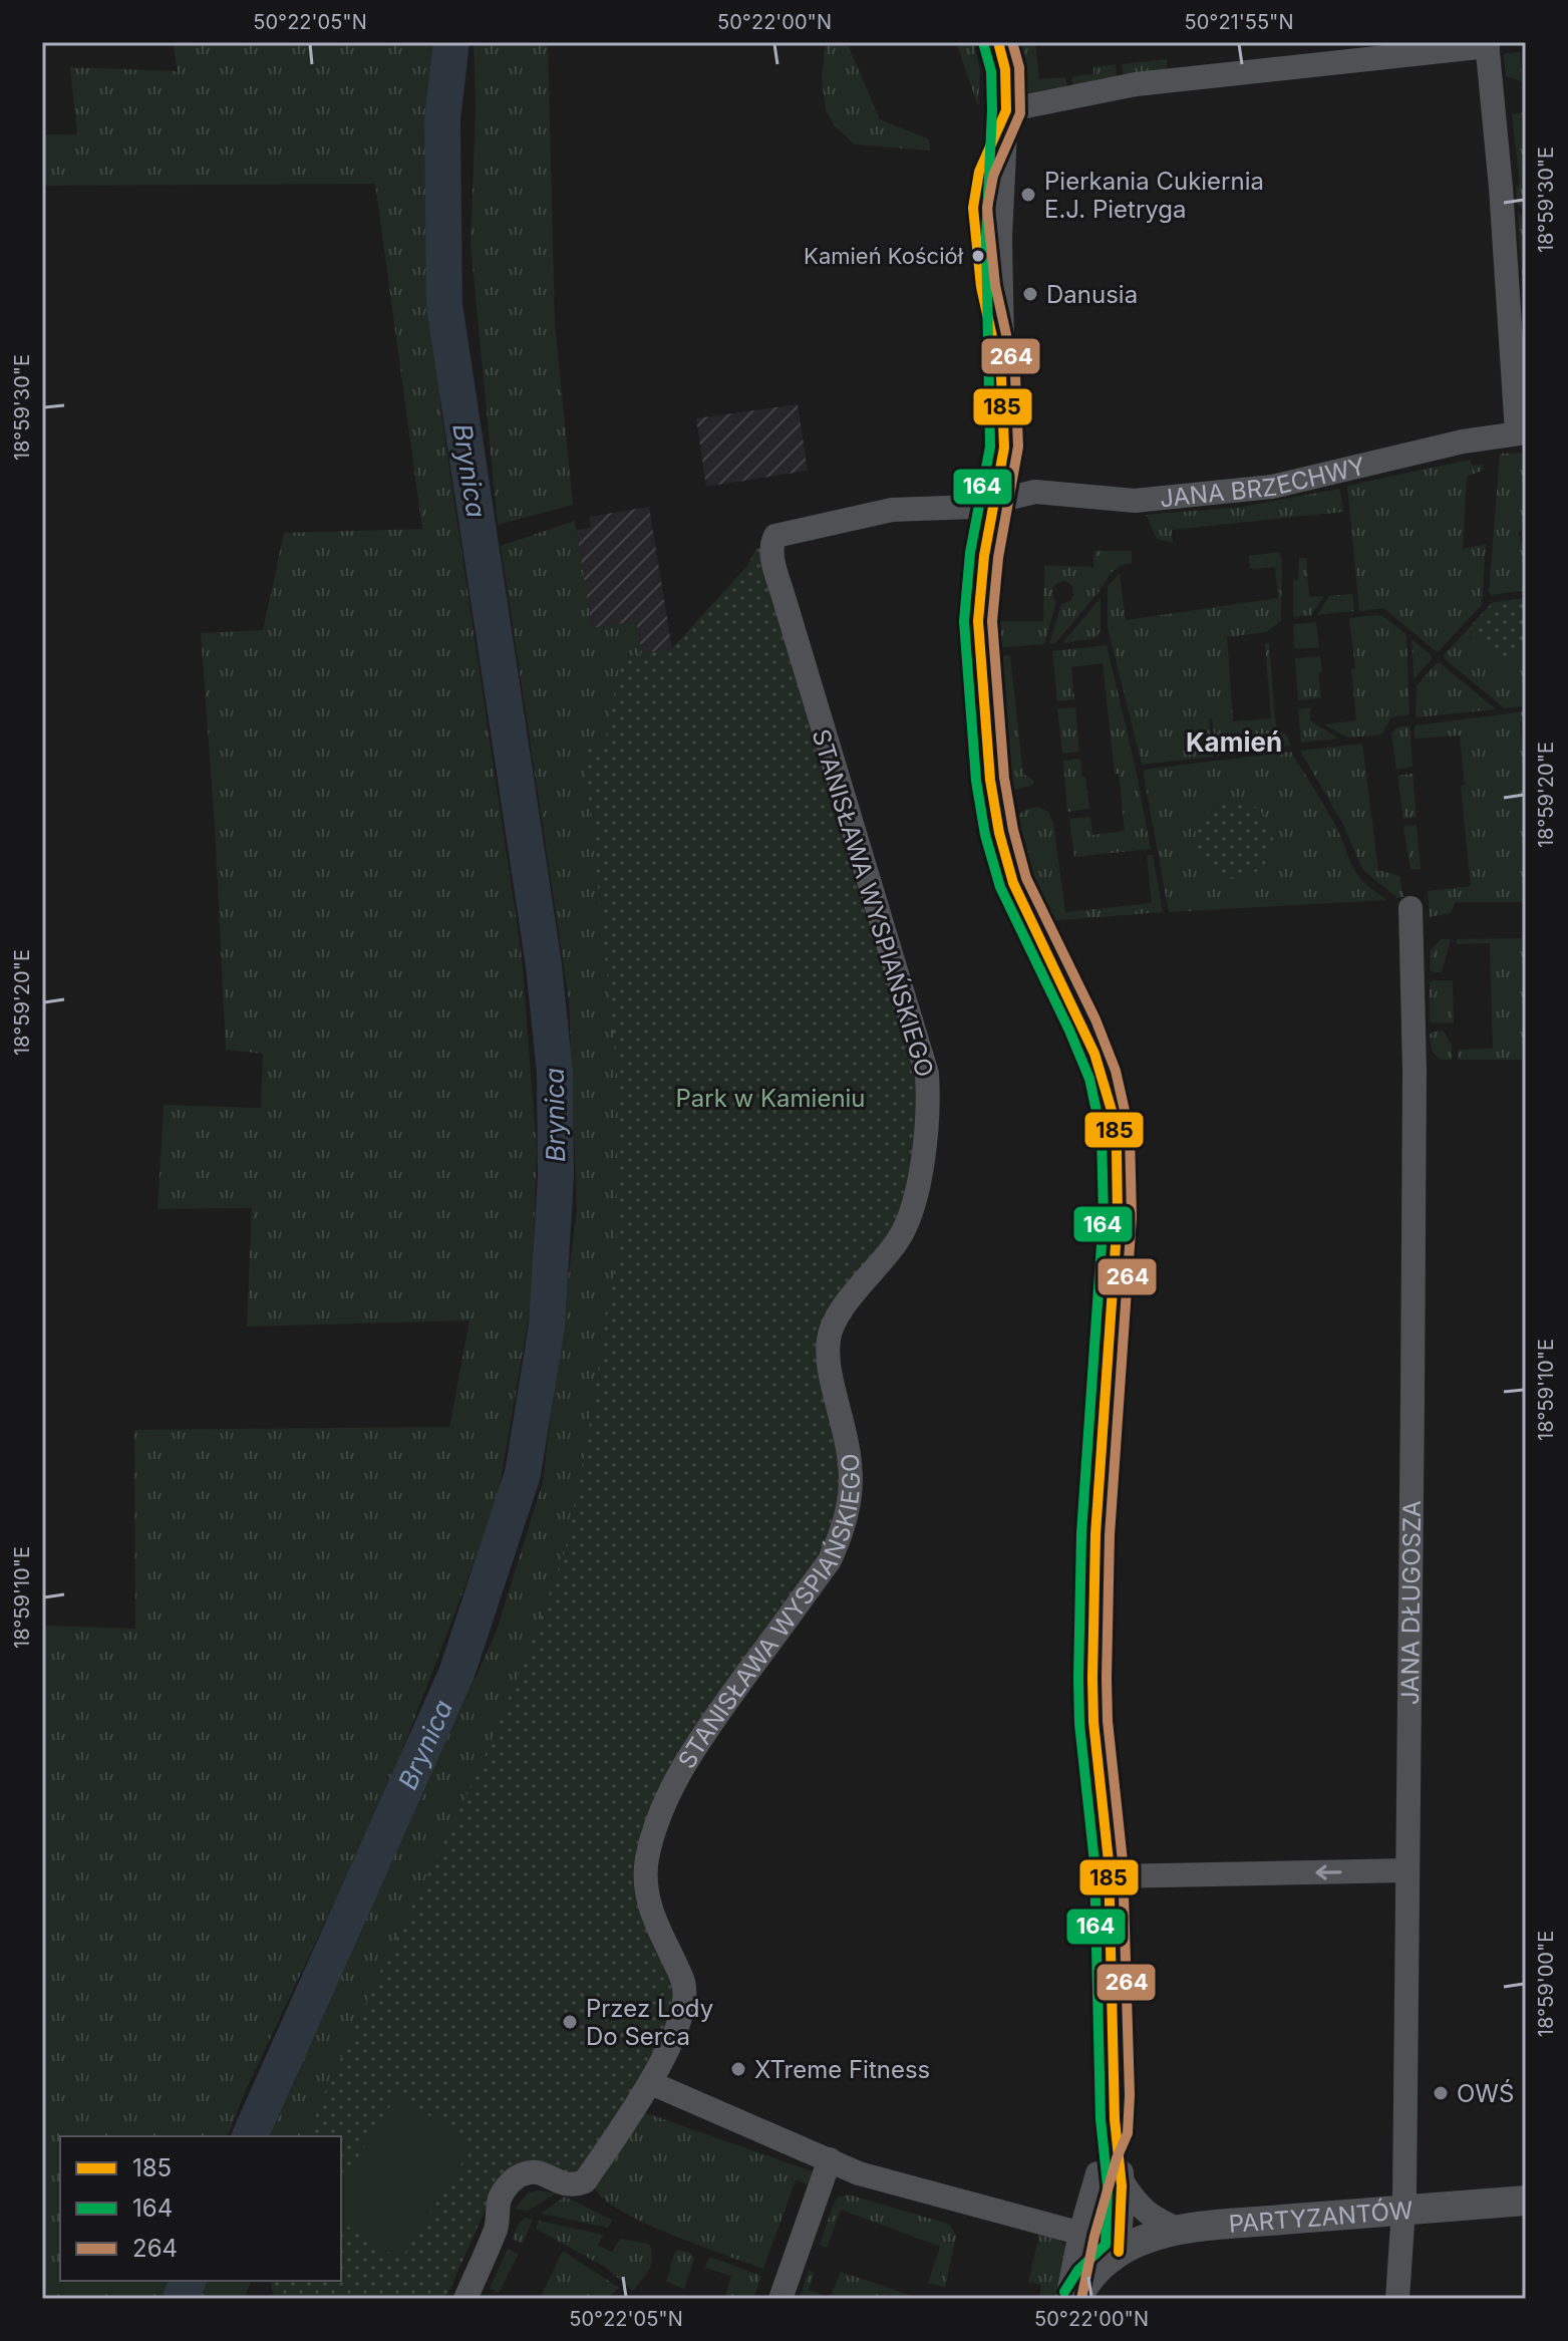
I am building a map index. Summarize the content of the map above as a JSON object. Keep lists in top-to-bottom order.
{
  "streets": {
    "street": [
      "JANA BRZECHWY",
      "STANISŁAWA WYSPIAŃSKIEGO",
      "JANA DŁUGOSZA",
      "PARTYZANTÓW"
    ]
  },
  "crossings": [
    ["JANA BRZECHWY", "STANISŁAWA WYSPIAŃSKIEGO"],
    ["JANA DŁUGOSZA", "PARTYZANTÓW"]
  ],
  "districts": ["Kamień"],
  "water": ["Brynica"],
  "parks": ["Park w Kamieniu"],
  "places": [
    "Pierkania Cukiernia E.J. Pietryga",
    "Kamień Kościół",
    "Danusia",
    "Przez Lody Do Serca",
    "XTreme Fitness",
    "OWŚ"
  ],
  "lines": ["transit line 185", "transit line 264", "transit line 164"],
  "legend": ["185", "164", "264"],
  "coordinates": [
    "50°22'05\"N",
    "50°22'00\"N",
    "50°21'55\"N",
    "18°59'30\"E",
    "18°59'20\"E",
    "18°59'10\"E",
    "18°59'00\"E"
  ]
}
